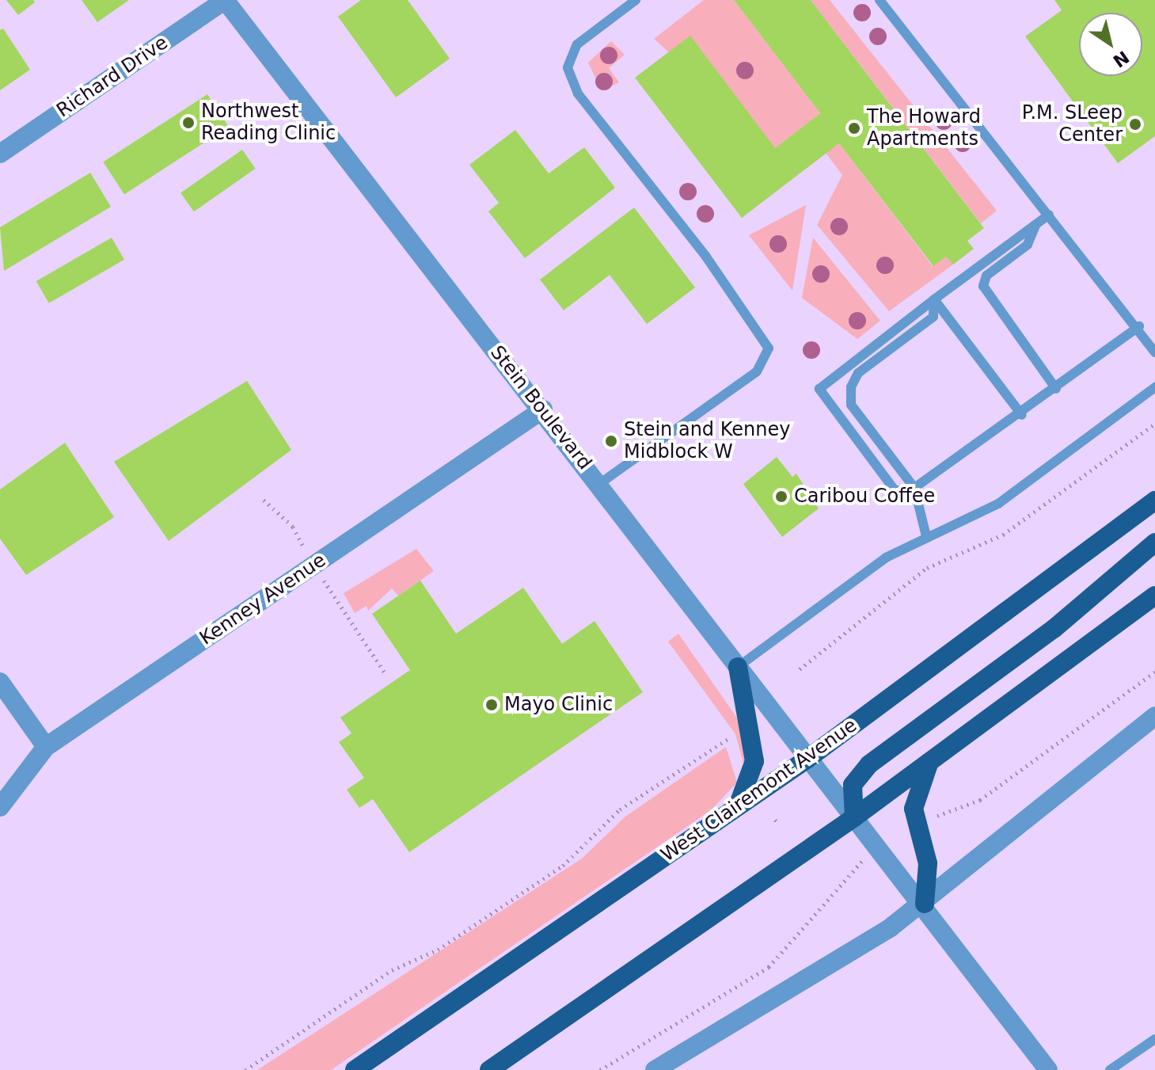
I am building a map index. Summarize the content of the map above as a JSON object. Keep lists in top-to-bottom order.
{
  "streets": {
    "main road": ["West Clairemont Avenue"],
    "street": ["Richard Drive", "Stein Boulevard", "Kenney Avenue"]
  },
  "crossings": [
    ["Richard Drive", "Stein Boulevard"],
    ["Stein Boulevard", "Kenney Avenue"],
    ["Stein Boulevard", "West Clairemont Avenue"]
  ],
  "places": [
    "Northwest Reading Clinic",
    "P.M. SLeep Center",
    "The Howard Apartments",
    "Stein and Kenney Midblock W",
    "Caribou Coffee",
    "Mayo Clinic"
  ],
  "north": "bottom right"
}
